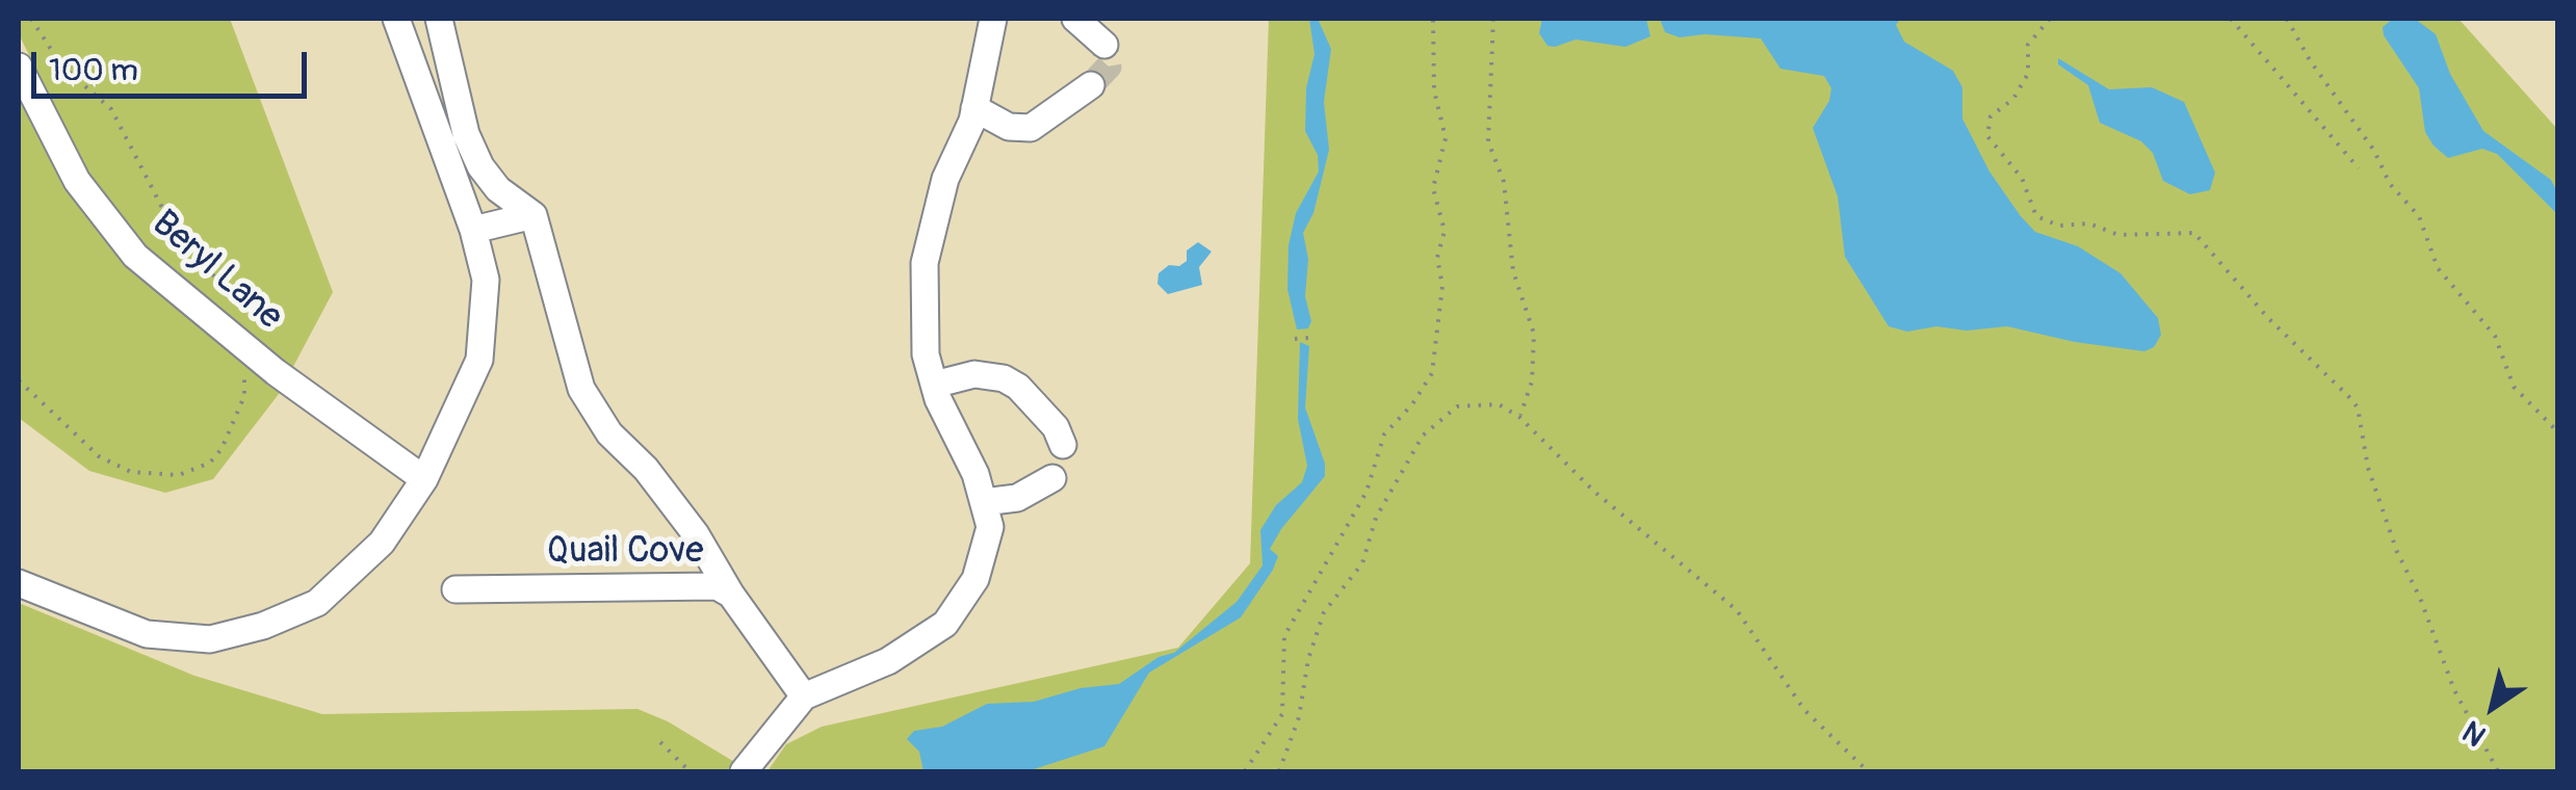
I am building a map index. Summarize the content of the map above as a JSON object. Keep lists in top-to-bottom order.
{
  "streets": {
    "street": ["Beryl Lane", "Quail Cove"]
  },
  "scale_bar": "100 m",
  "north": "bottom left"
}
